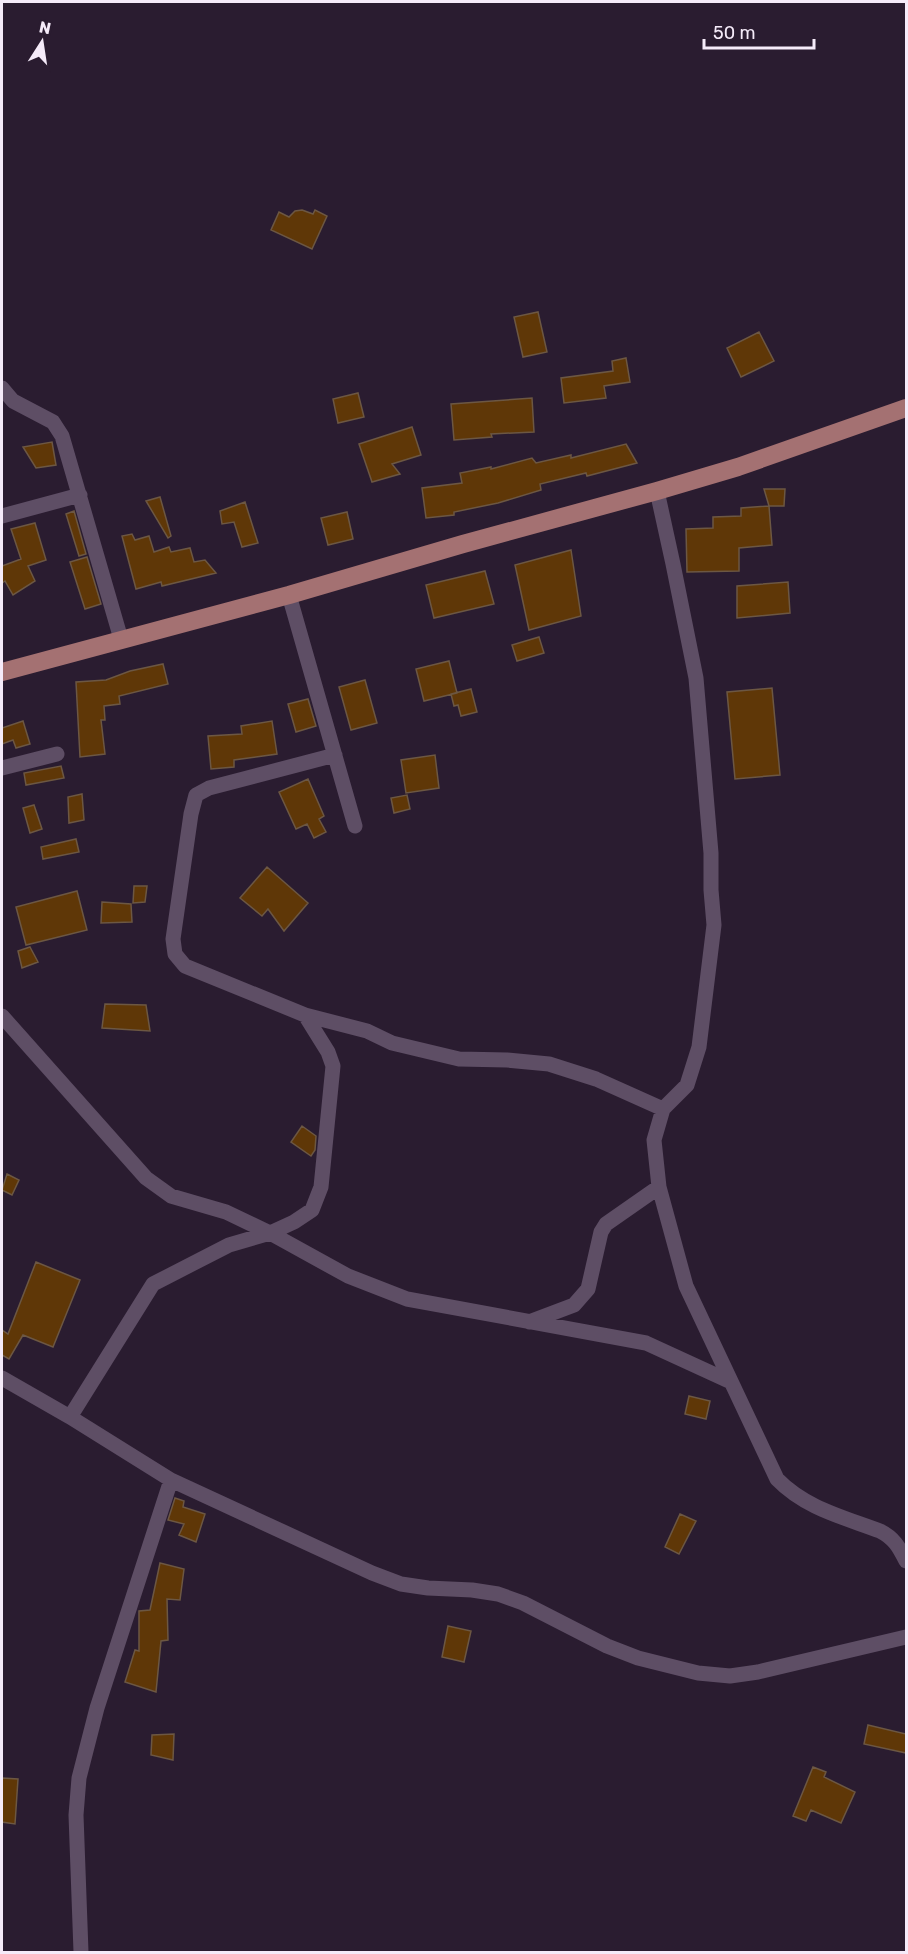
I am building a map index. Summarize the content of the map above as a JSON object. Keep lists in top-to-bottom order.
{
  "scale_bar": "50 m",
  "north": "top"
}
